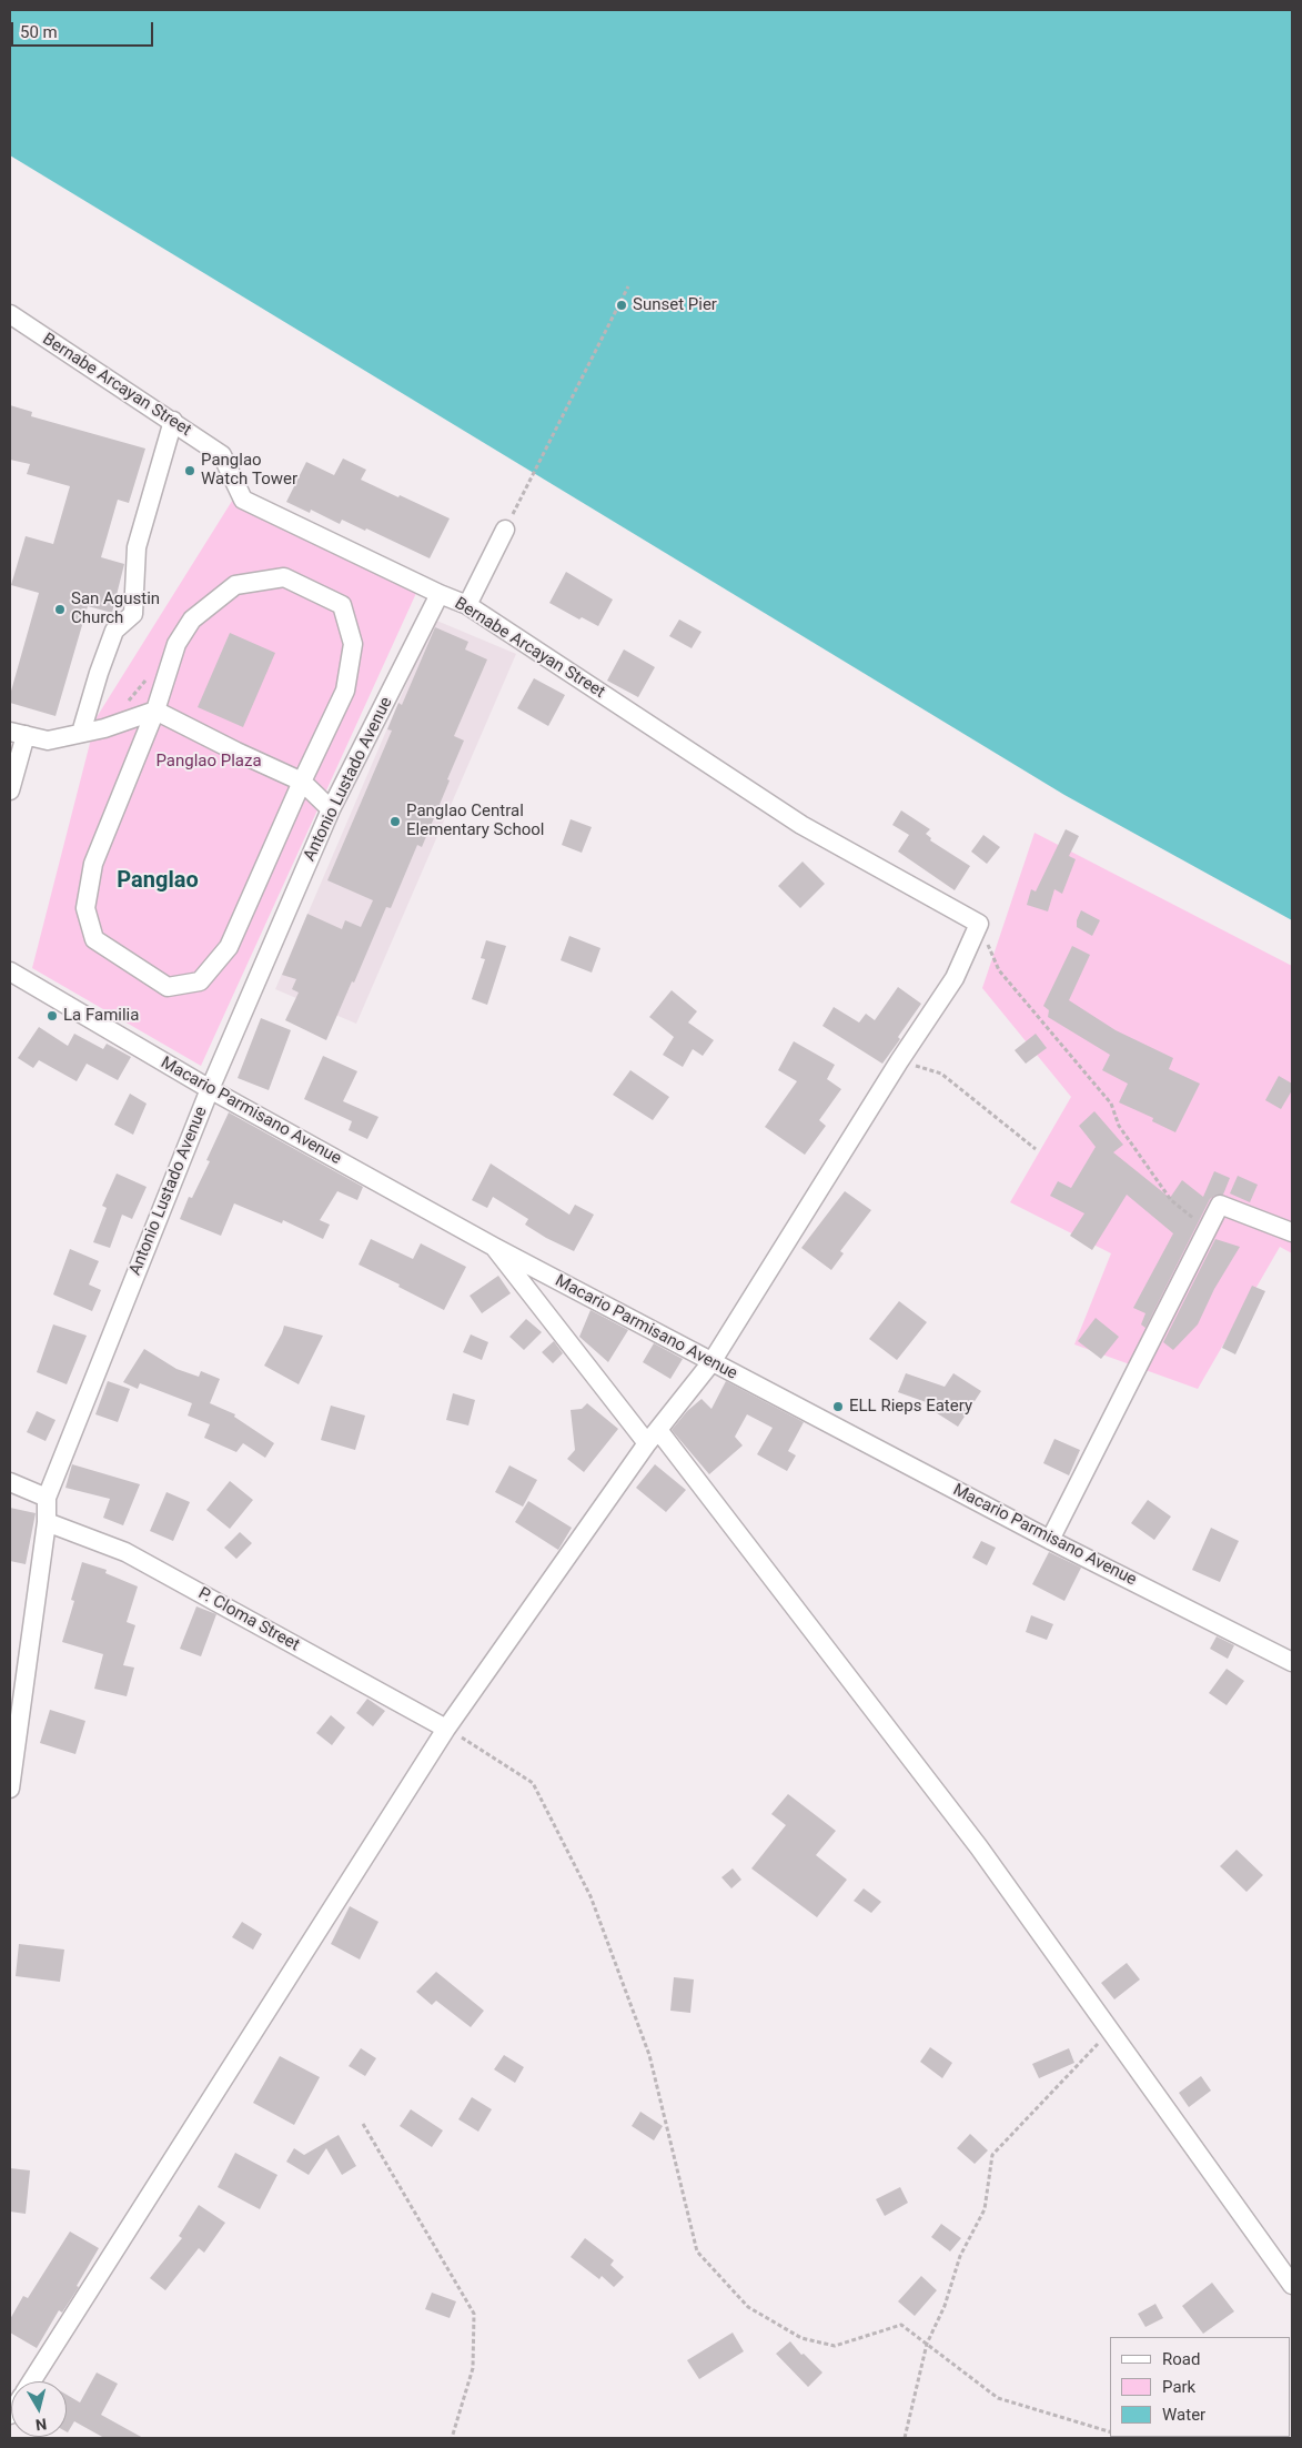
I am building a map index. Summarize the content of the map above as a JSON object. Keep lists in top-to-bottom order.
{
  "streets": {
    "street": [
      "Bernabe Arcayan Street",
      "Antonio Lustado Avenue",
      "Macario Parmisano Avenue",
      "P. Cloma Street"
    ]
  },
  "crossings": [
    ["Bernabe Arcayan Street", "Antonio Lustado Avenue"],
    ["Antonio Lustado Avenue", "Macario Parmisano Avenue"],
    ["Antonio Lustado Avenue", "P. Cloma Street"]
  ],
  "districts": ["Panglao"],
  "parks": ["Panglao Plaza"],
  "places": [
    "Sunset Pier",
    "Panglao Watch Tower",
    "San Agustin Church",
    "Panglao Central Elementary School",
    "La Familia",
    "ELL Rieps Eatery"
  ],
  "legend": ["Road", "Park", "Water"],
  "scale_bar": "50 m",
  "north": "bottom"
}
